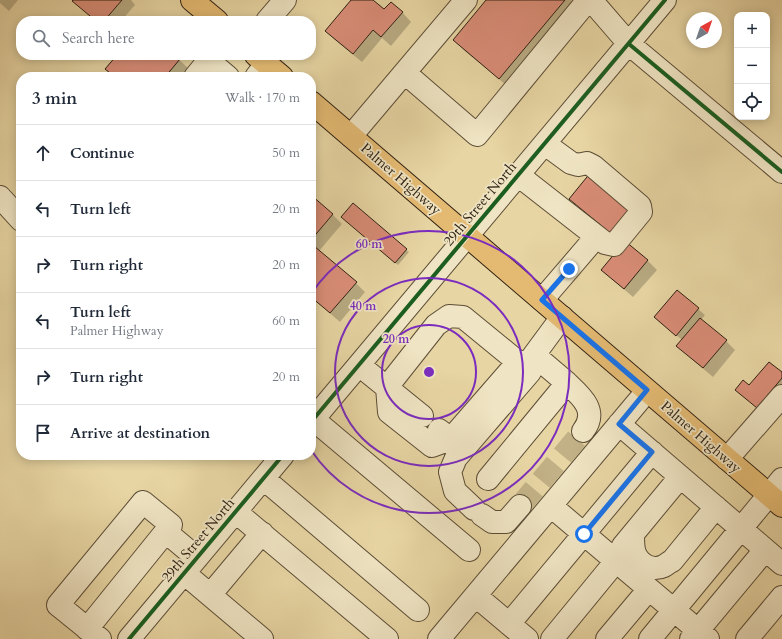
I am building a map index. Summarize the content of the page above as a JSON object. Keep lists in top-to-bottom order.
{
  "streets": {
    "main road": ["Palmer Highway"],
    "street": ["29th Street North"]
  },
  "crossings": [
    ["Palmer Highway", "29th Street North"]
  ],
  "north": "top right",
  "page": {
    "map_buttons": ["+", "−"],
    "search": "Search here",
    "heading": ["3 min", "Walk · 170 m"],
    "list": [
      ["Continue", "50 m"],
      ["Turn left", "20 m"],
      ["Turn right", "20 m"],
      ["Turn left", "Palmer Highway", "60 m"],
      ["Turn right", "20 m"],
      "Arrive at destination"
    ]
  },
  "rings": ["60 m", "40 m", "20 m"]
}
